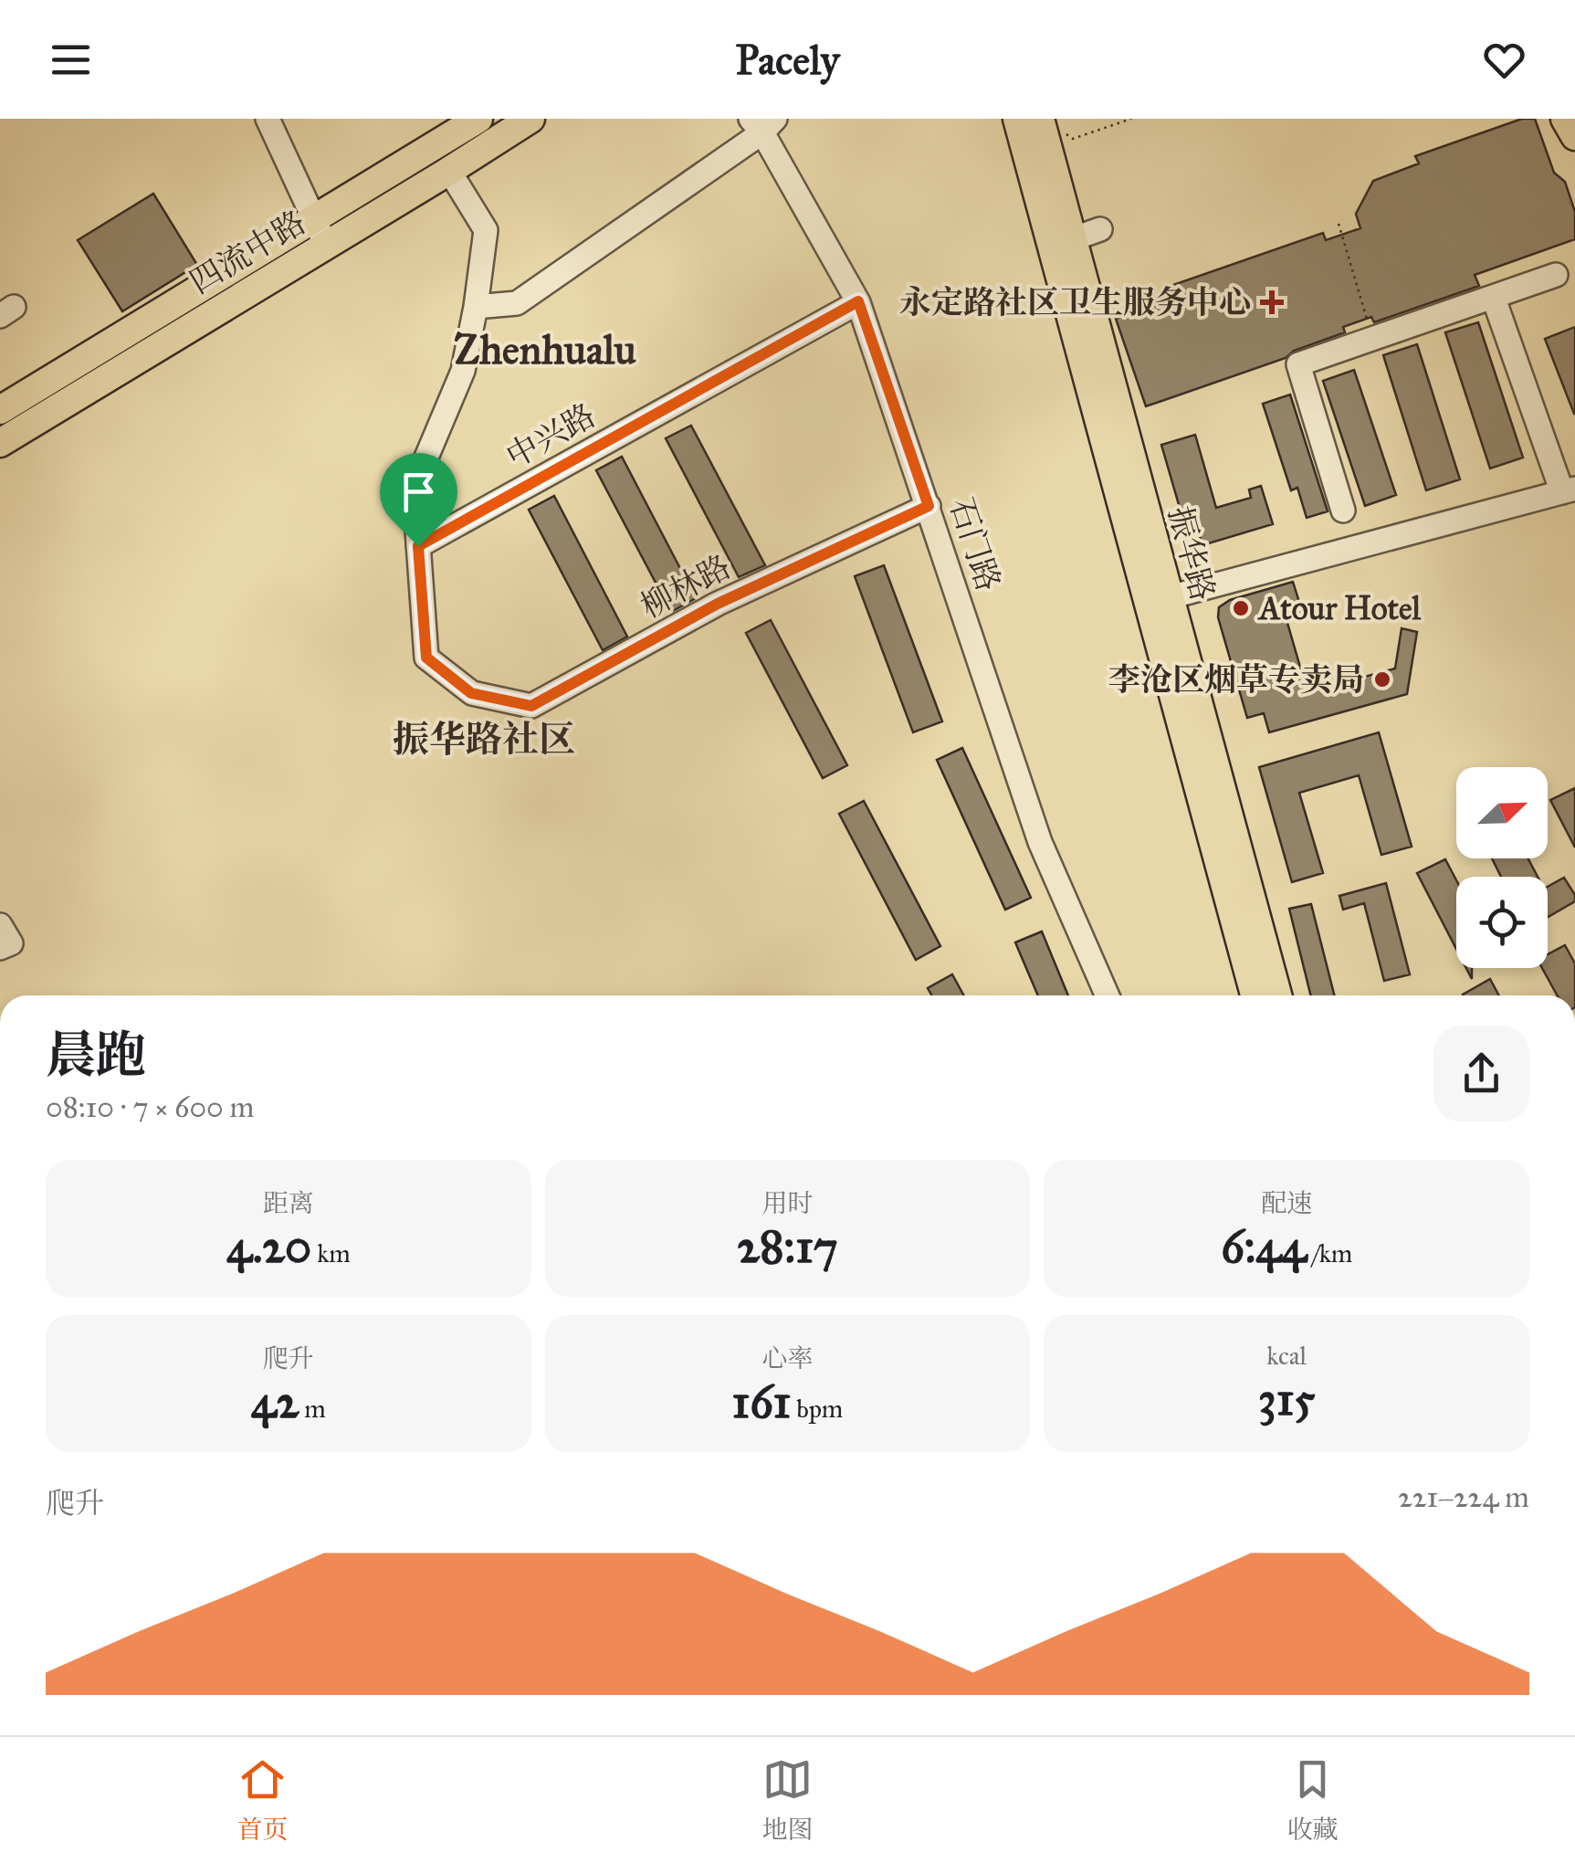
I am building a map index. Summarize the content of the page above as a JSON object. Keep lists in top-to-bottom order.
{
  "streets": {
    "main road": ["四流中路", "振华路"],
    "street": ["中兴路", "石门路", "柳林路"]
  },
  "crossings": [
    ["中兴路", "石门路"],
    ["中兴路", "柳林路"],
    ["石门路", "柳林路"]
  ],
  "districts": ["Zhenhualu", "振华路社区"],
  "places": {
    "health": ["永定路社区卫生服务中心"],
    "other": ["Atour Hotel", "李沧区烟草专卖局"]
  },
  "north": "top right",
  "page": {
    "header": "Pacely",
    "heading": ["晨跑", "08:10 · 7 × 600 m"],
    "stats": [
      ["距离", "4.20 km"],
      ["用时", "28:17"],
      ["配速", "6:44 /km"],
      ["爬升", "42 m"],
      ["心率", "161 bpm"],
      ["kcal", "315"]
    ],
    "chart": ["爬升", "221–224 m"],
    "tabs": ["首页", "地图", "收藏"]
  }
}
